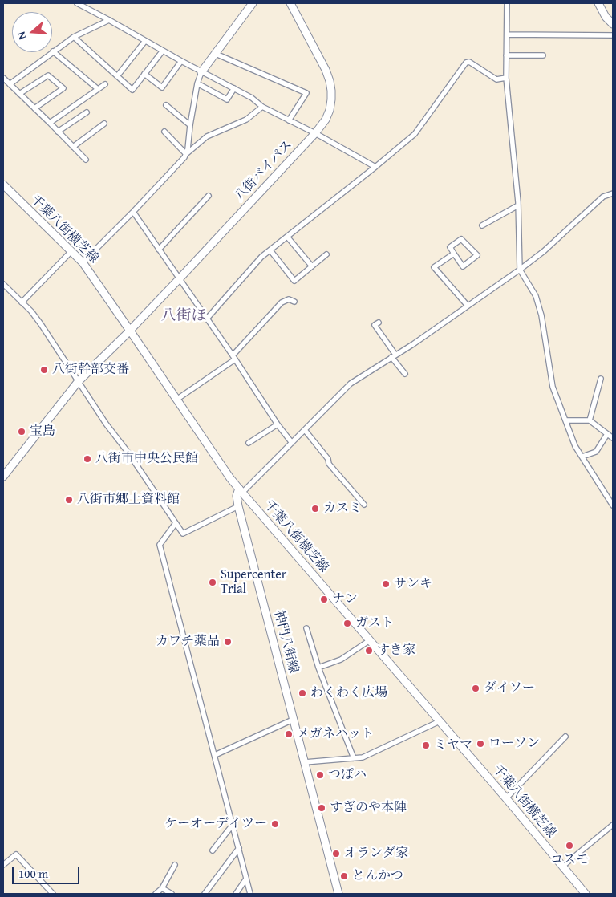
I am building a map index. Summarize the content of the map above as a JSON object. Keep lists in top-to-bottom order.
{
  "streets": {
    "main road": ["八街バイパス", "千葉八街横芝線", "神門八街線"]
  },
  "crossings": [
    ["八街バイパス", "千葉八街横芝線"],
    ["千葉八街横芝線", "神門八街線"]
  ],
  "districts": ["八街ほ"],
  "places": [
    "八街幹部交番",
    "宝島",
    "八街市中央公民館",
    "八街市郷土資料館",
    "カスミ",
    "Supercenter Trial",
    "サンキ",
    "ナン",
    "ガスト",
    "カワチ薬品",
    "すき家",
    "ダイソー",
    "わくわく広場",
    "メガネハット",
    "ローソン",
    "ミヤマ",
    "つぽハ",
    "すぎのや本陣",
    "ケーオーデイツー",
    "コスモ",
    "オランダ家",
    "とんかつ"
  ],
  "scale_bar": "100 m",
  "north": "left"
}
